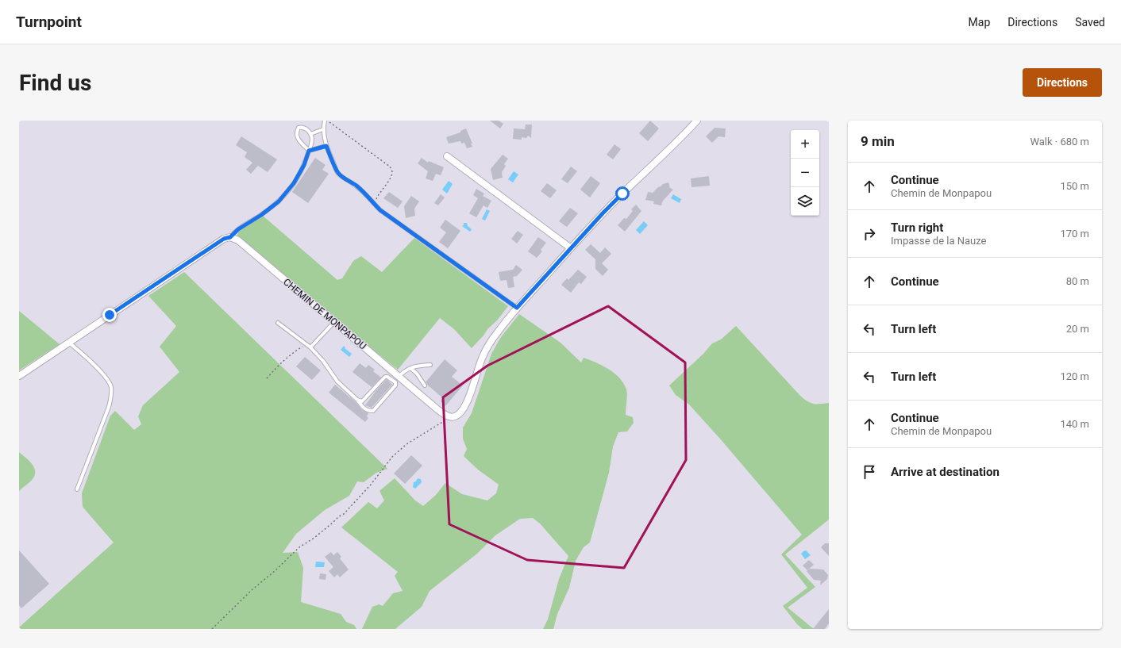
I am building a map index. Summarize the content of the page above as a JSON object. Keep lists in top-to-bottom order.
{
  "streets": {
    "street": ["CHEMIN DE MONPAPOU"]
  },
  "page": {
    "header": "Turnpoint",
    "nav": ["Map", "Directions", "Saved"],
    "buttons": "Directions",
    "title": "Find us",
    "heading": ["9 min", "Walk · 680 m"],
    "map_buttons": ["+", "−"],
    "list": [
      ["Continue", "Chemin de Monpapou", "150 m"],
      ["Turn right", "Impasse de la Nauze", "170 m"],
      ["Continue", "80 m"],
      ["Turn left", "20 m"],
      ["Turn left", "120 m"],
      ["Continue", "Chemin de Monpapou", "140 m"],
      "Arrive at destination"
    ]
  }
}
